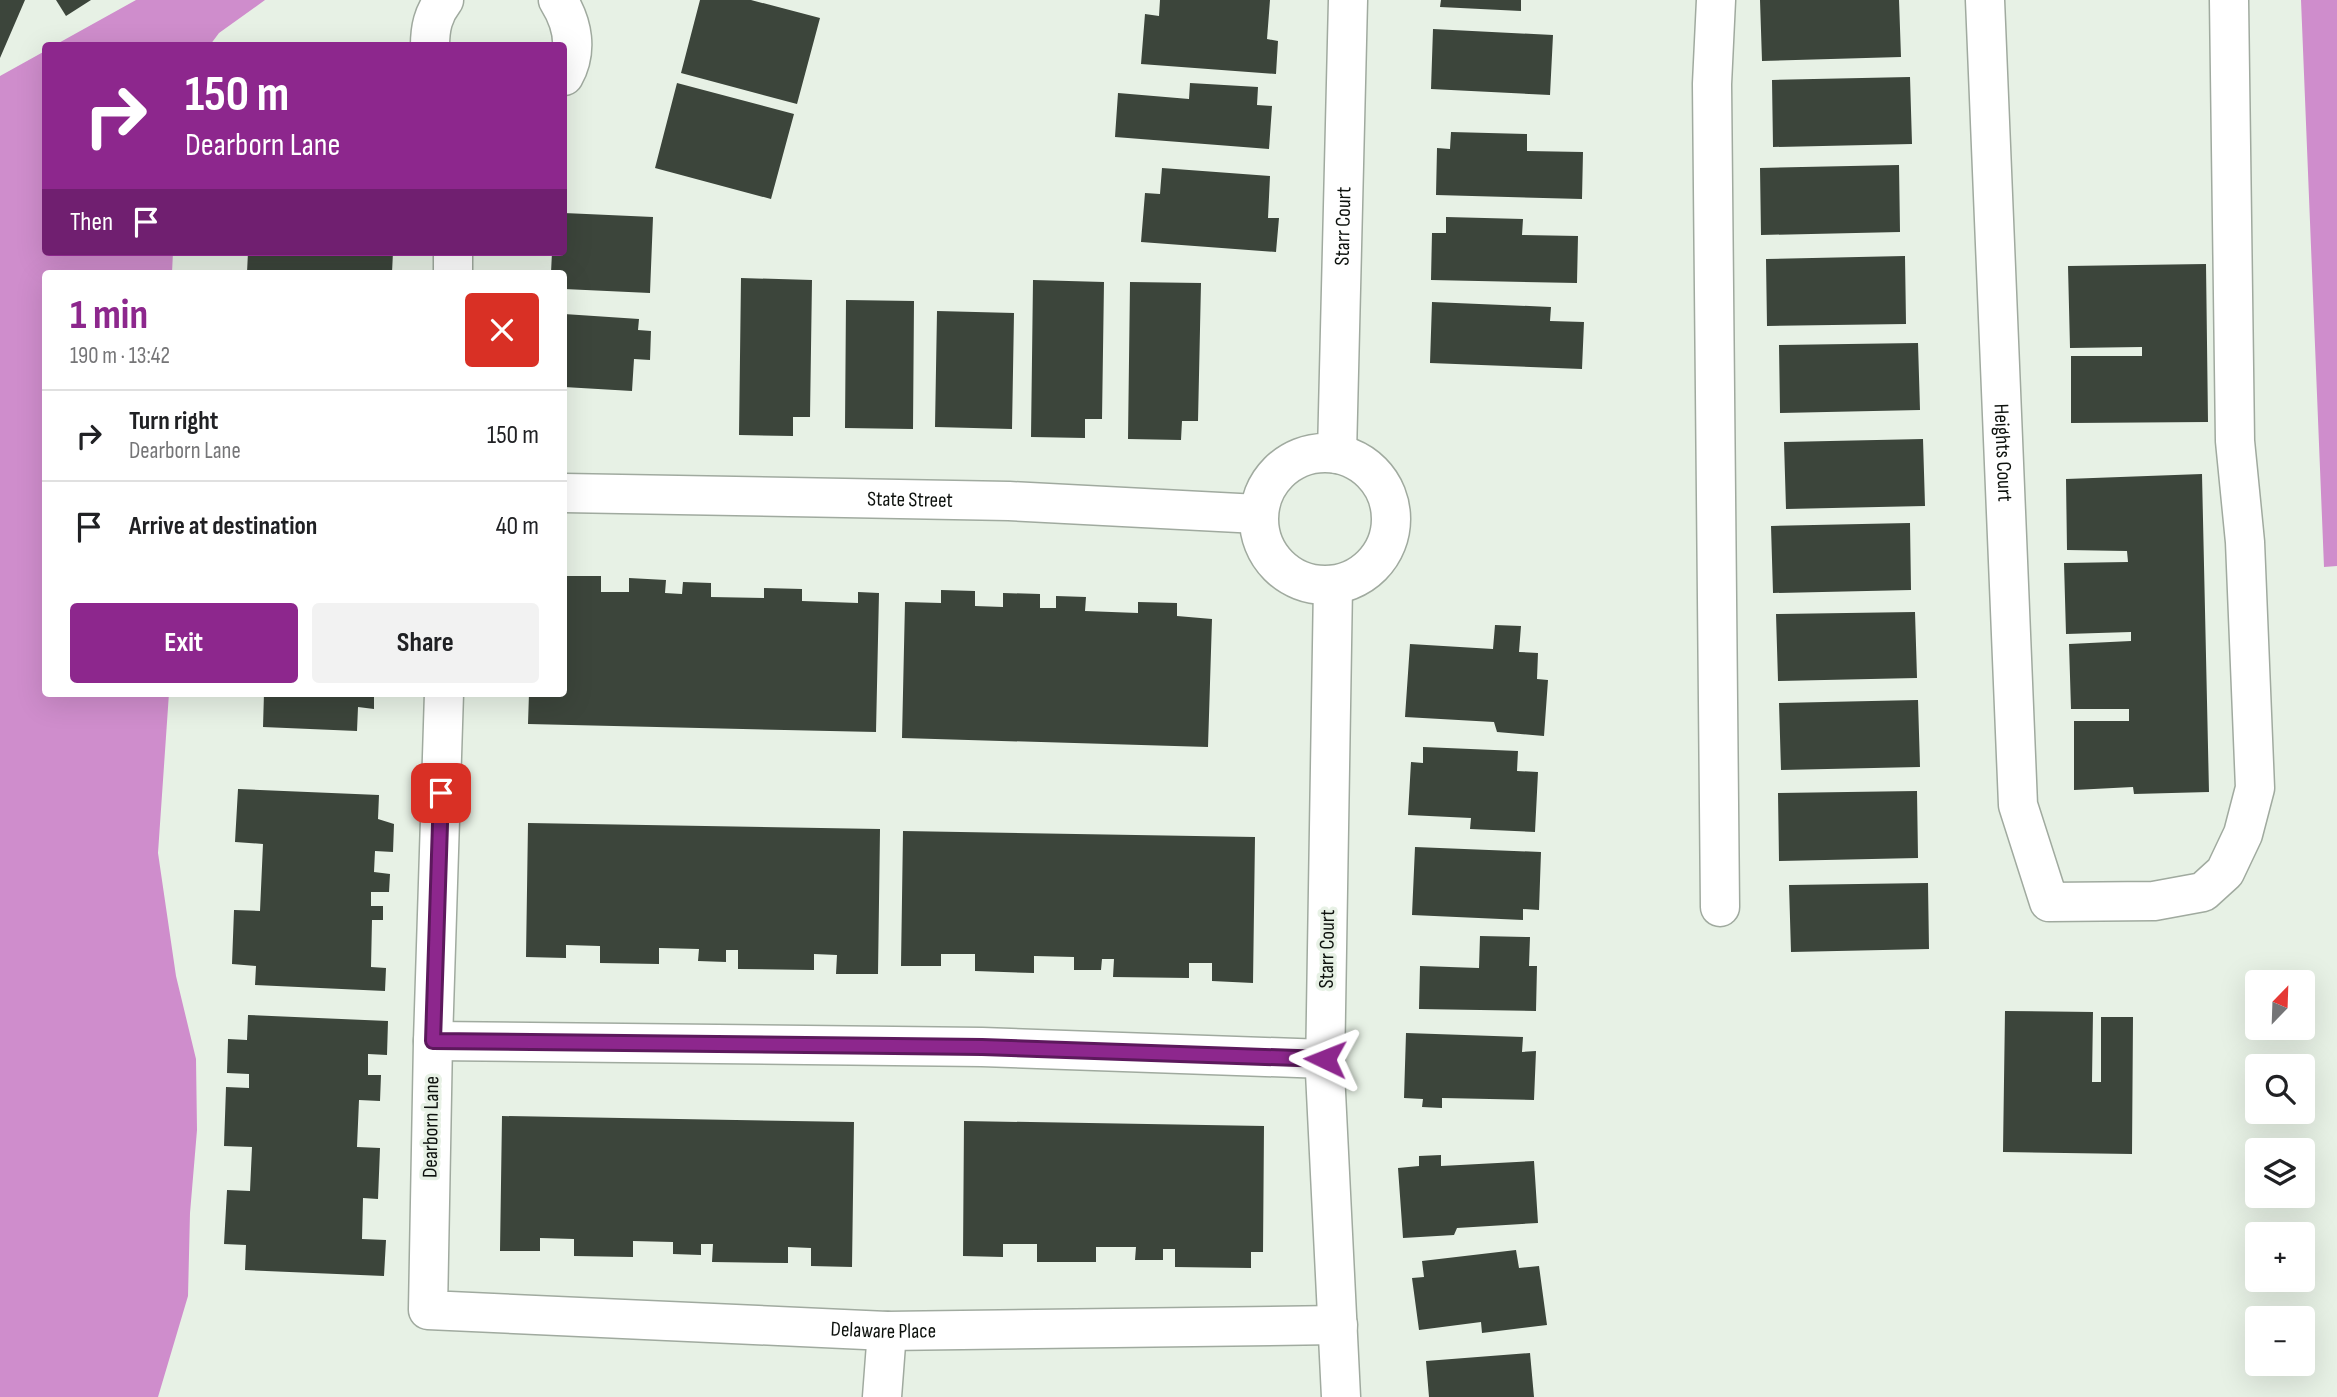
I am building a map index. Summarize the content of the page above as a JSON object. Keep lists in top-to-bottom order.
{
  "streets": {
    "street": [
      "Starr Court",
      "Heights Court",
      "State Street",
      "Dearborn Lane",
      "Delaware Place"
    ]
  },
  "crossings": [
    ["Starr Court", "State Street"],
    ["Starr Court", "Delaware Place"],
    ["Dearborn Lane", "Delaware Place"]
  ],
  "north": "top right",
  "page": {
    "turn": ["150 m", "Dearborn Lane"],
    "then": "Then",
    "heading": ["1 min", "190 m · 13:42"],
    "list": [
      {
        "name": "Turn right",
        "note": "Dearborn Lane",
        "value": "150 m"
      },
      {
        "name": "Arrive at destination",
        "value": "40 m"
      }
    ],
    "buttons": ["Exit", "Share"],
    "map_buttons": ["+", "−"]
  }
}
